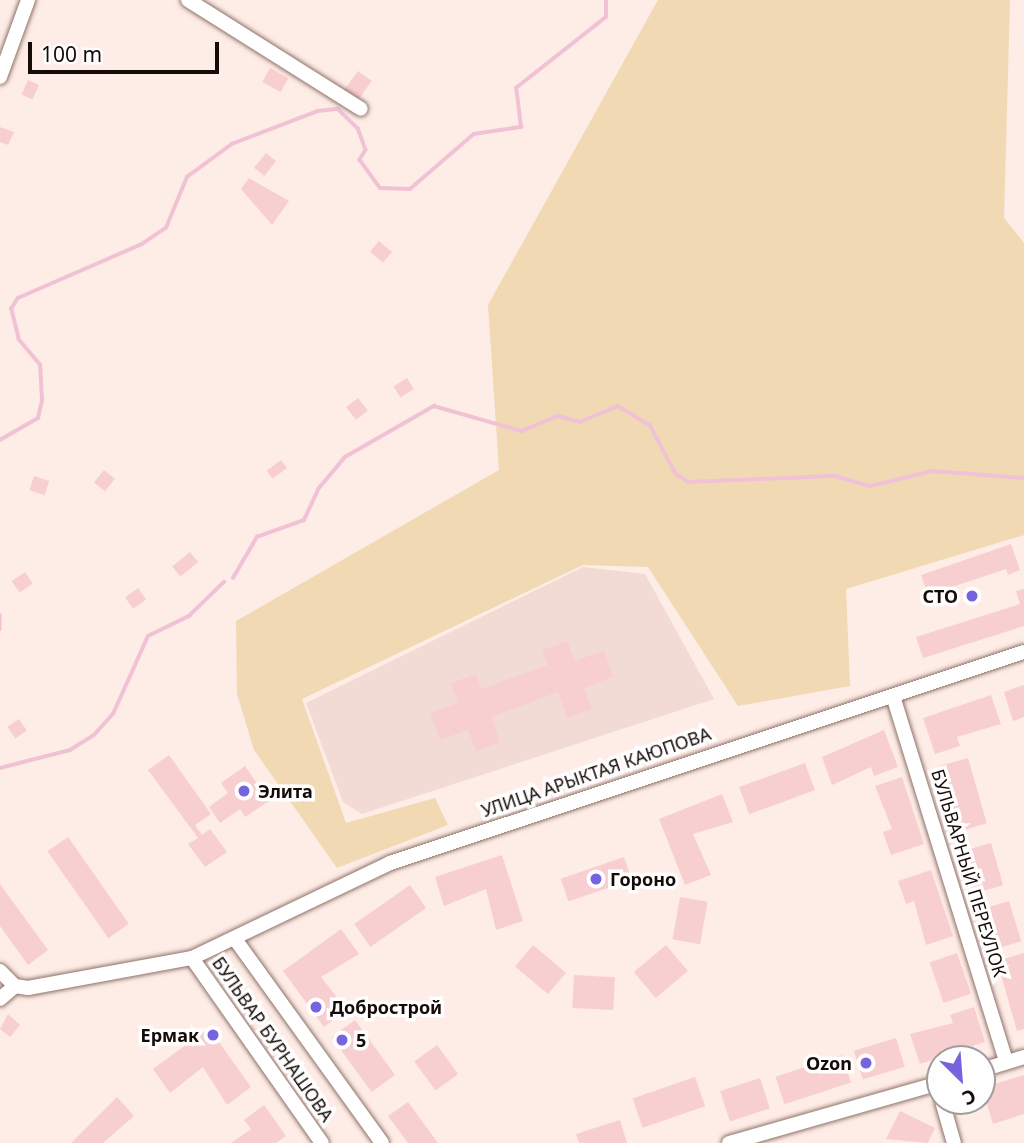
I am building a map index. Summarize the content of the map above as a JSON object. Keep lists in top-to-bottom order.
{
  "streets": {
    "street": ["УЛИЦА АРЫКТАЯ КАЮПОВА", "БУЛЬВАРНЫЙ ПЕРЕУЛОК", "БУЛЬВАР БУРНАШОВА"]
  },
  "crossings": [
    ["УЛИЦА АРЫКТАЯ КАЮПОВА", "БУЛЬВАРНЫЙ ПЕРЕУЛОК"],
    ["УЛИЦА АРЫКТАЯ КАЮПОВА", "БУЛЬВАР БУРНАШОВА"]
  ],
  "places": [
    "СТО",
    "Элита",
    "Гороно",
    "Добрострой",
    "Ермак",
    "5",
    "Ozon"
  ],
  "scale_bar": "100 m",
  "north": "bottom right"
}
